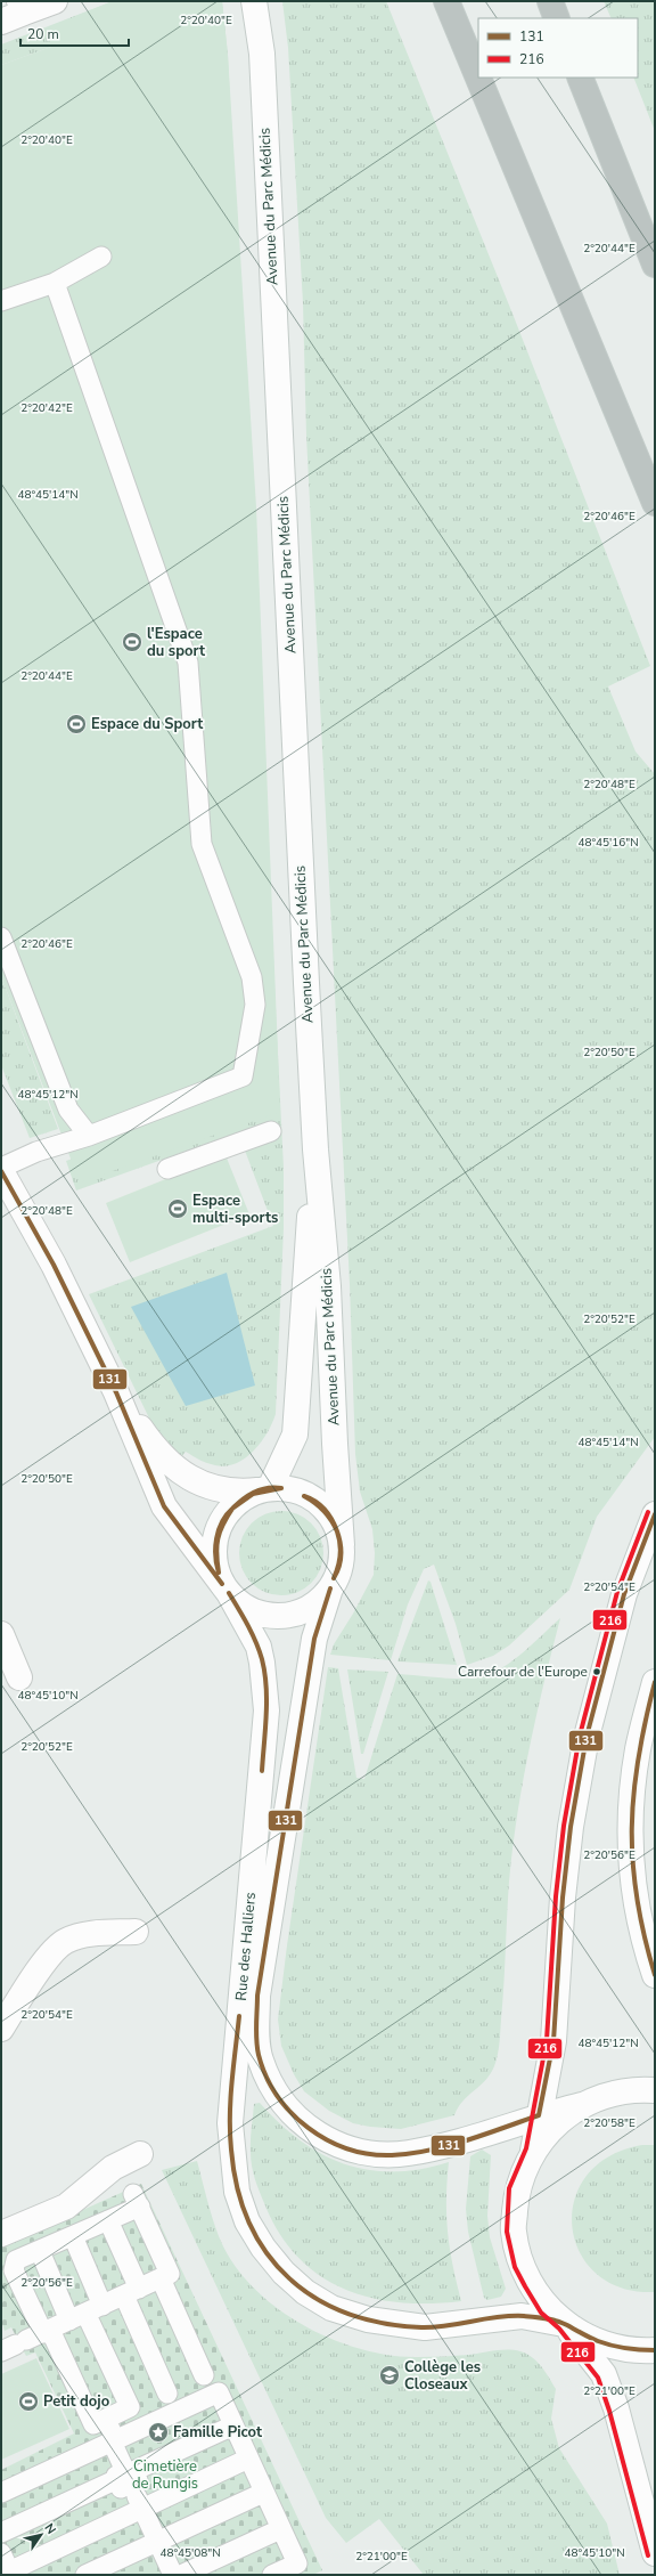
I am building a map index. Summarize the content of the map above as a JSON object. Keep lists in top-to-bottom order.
{
  "streets": {
    "street": ["Avenue du Parc Médicis", "Rue des Halliers"]
  },
  "crossings": [
    ["Avenue du Parc Médicis", "Rue des Halliers"]
  ],
  "parks": ["Cimetière de Rungis"],
  "places": {
    "sports": [
      "l'Espace du sport",
      "Espace du Sport",
      "Espace multi-sports",
      "Petit dojo"
    ],
    "other": ["Carrefour de l'Europe"],
    "school or university": ["Collège les Closeaux"],
    "place": ["Famille Picot"]
  },
  "lines": ["transit line 131", "transit line 216"],
  "legend": ["131", "216"],
  "scale_bar": "20 m",
  "north": "top right",
  "coordinates": [
    "2°20'40\"E",
    "2°20'44\"E",
    "2°20'42\"E",
    "48°45'14\"N",
    "2°20'46\"E",
    "2°20'48\"E",
    "48°45'16\"N",
    "2°20'50\"E",
    "48°45'12\"N",
    "2°20'52\"E",
    "2°20'54\"E",
    "48°45'10\"N",
    "2°20'56\"E",
    "2°20'58\"E",
    "2°21'00\"E",
    "48°45'08\"N"
  ]
}
